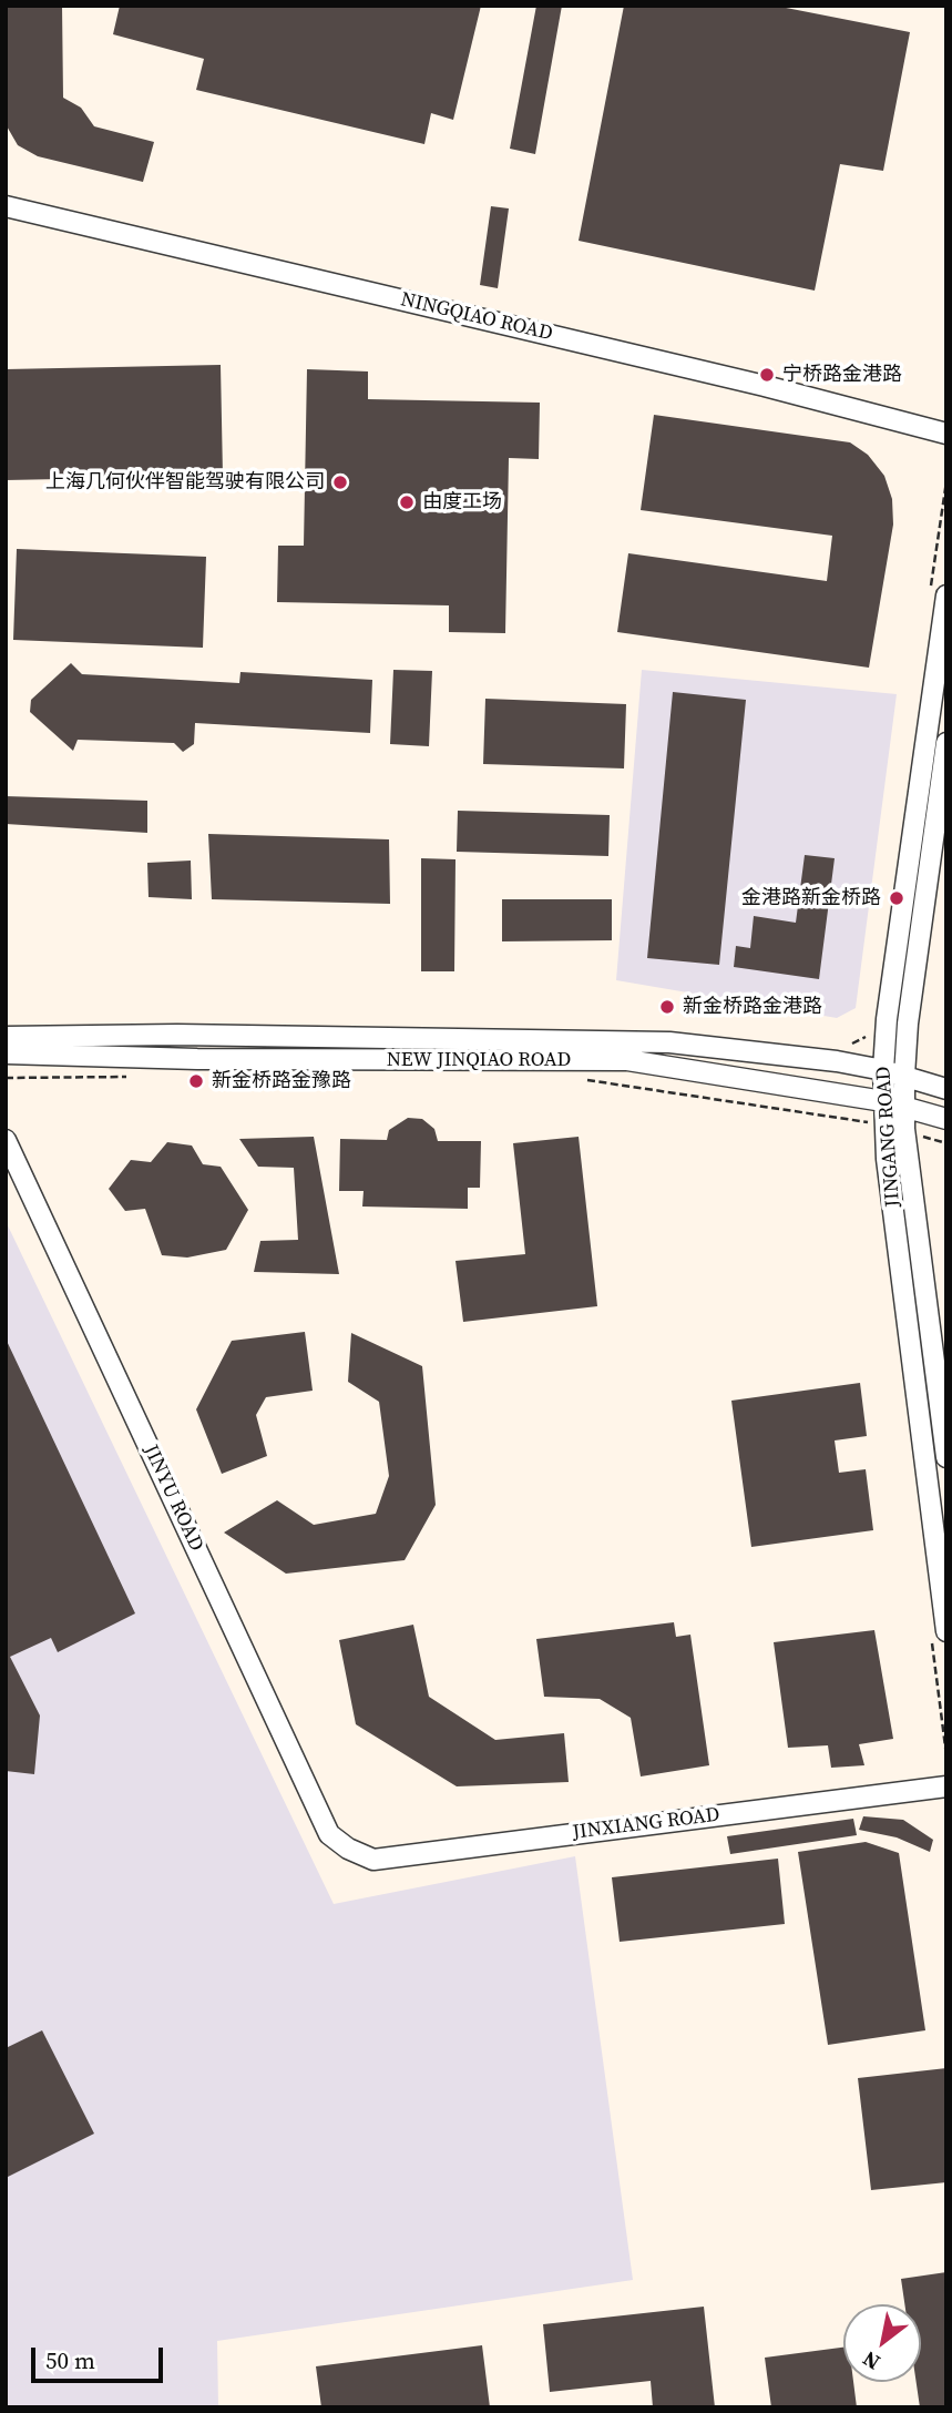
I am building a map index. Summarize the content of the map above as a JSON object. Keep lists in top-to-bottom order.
{
  "streets": {
    "street": [
      "NINGQIAO ROAD",
      "NEW JINQIAO ROAD",
      "JINGANG ROAD",
      "JINYU ROAD",
      "JINXIANG ROAD"
    ]
  },
  "crossings": [
    ["NEW JINQIAO ROAD", "JINGANG ROAD"],
    ["JINYU ROAD", "JINXIANG ROAD"]
  ],
  "places": [
    "宁桥路金港路",
    "上海几何伙伴智能驾驶有限公司",
    "由度工场",
    "金港路新金桥路",
    "新金桥路金港路",
    "新金桥路金豫路"
  ],
  "scale_bar": "50 m",
  "north": "bottom left"
}
